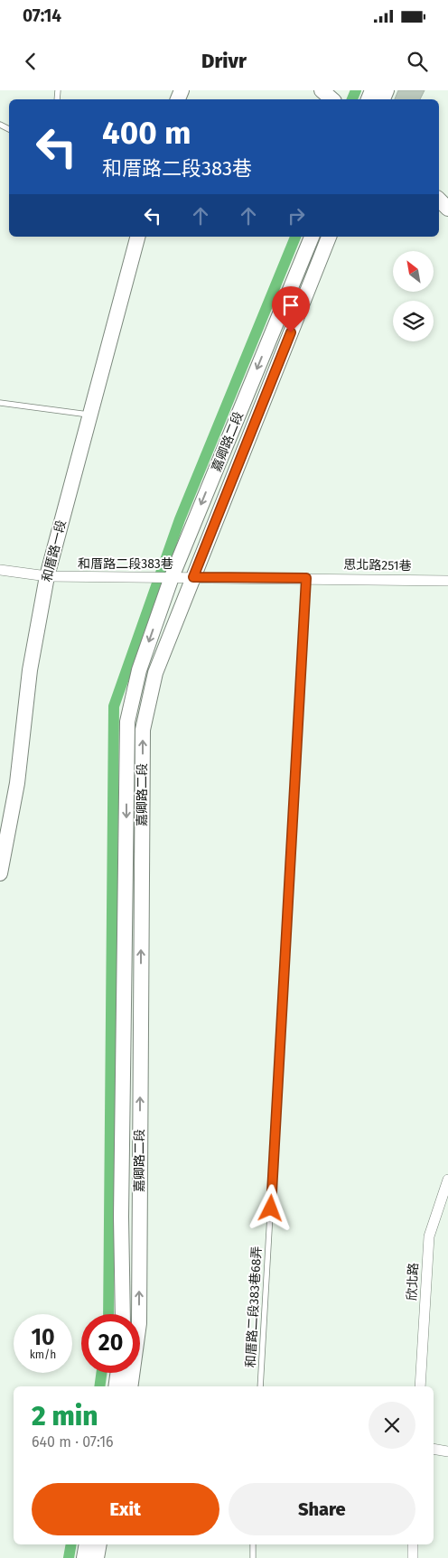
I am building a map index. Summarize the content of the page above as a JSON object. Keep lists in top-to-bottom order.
{
  "streets": {
    "street": [
      "嘉卿路二段",
      "和厝路一段",
      "和厝路二段383巷",
      "思北路251巷",
      "欣北路"
    ],
    "lane": ["和厝路二段383巷68弄"]
  },
  "crossings": [
    ["嘉卿路二段", "和厝路二段383巷"],
    ["和厝路一段", "和厝路二段383巷"],
    ["和厝路二段383巷", "思北路251巷"],
    ["和厝路二段383巷", "和厝路二段383巷68弄"],
    ["思北路251巷", "和厝路二段383巷68弄"]
  ],
  "north": "top left",
  "page": {
    "status": "07:14",
    "header": "Drivr",
    "turn": ["400 m", "和厝路二段383巷"],
    "speed": "10 km/h",
    "limit": "20",
    "heading": ["2 min", "640 m · 07:16"],
    "buttons": ["Exit", "Share"]
  }
}
